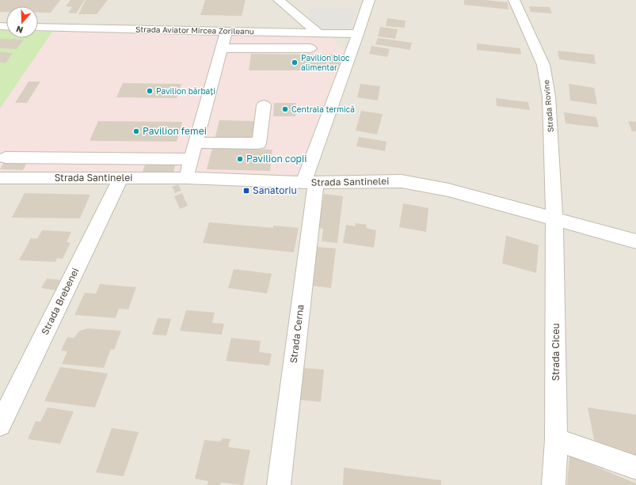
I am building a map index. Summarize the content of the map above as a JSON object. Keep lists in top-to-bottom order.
{
  "streets": {
    "street": [
      "Strada Aviator Mircea Zorileanu",
      "Strada Rovine",
      "Strada Santinelei",
      "Strada Brebenei",
      "Strada Cerna",
      "Strada Ciceu"
    ]
  },
  "crossings": [
    ["Strada Aviator Mircea Zorileanu", "Strada Cerna"],
    ["Strada Rovine", "Strada Santinelei"],
    ["Strada Rovine", "Strada Ciceu"],
    ["Strada Santinelei", "Strada Brebenei"],
    ["Strada Santinelei", "Strada Cerna"],
    ["Strada Santinelei", "Strada Ciceu"]
  ],
  "places": {
    "other": [
      "Pavilion bloc alimentar",
      "Pavilion bărbați",
      "Centrala termică",
      "Pavilion femei",
      "Pavilion copii"
    ],
    "transit": ["Sanatoriu"]
  },
  "north": "bottom"
}
